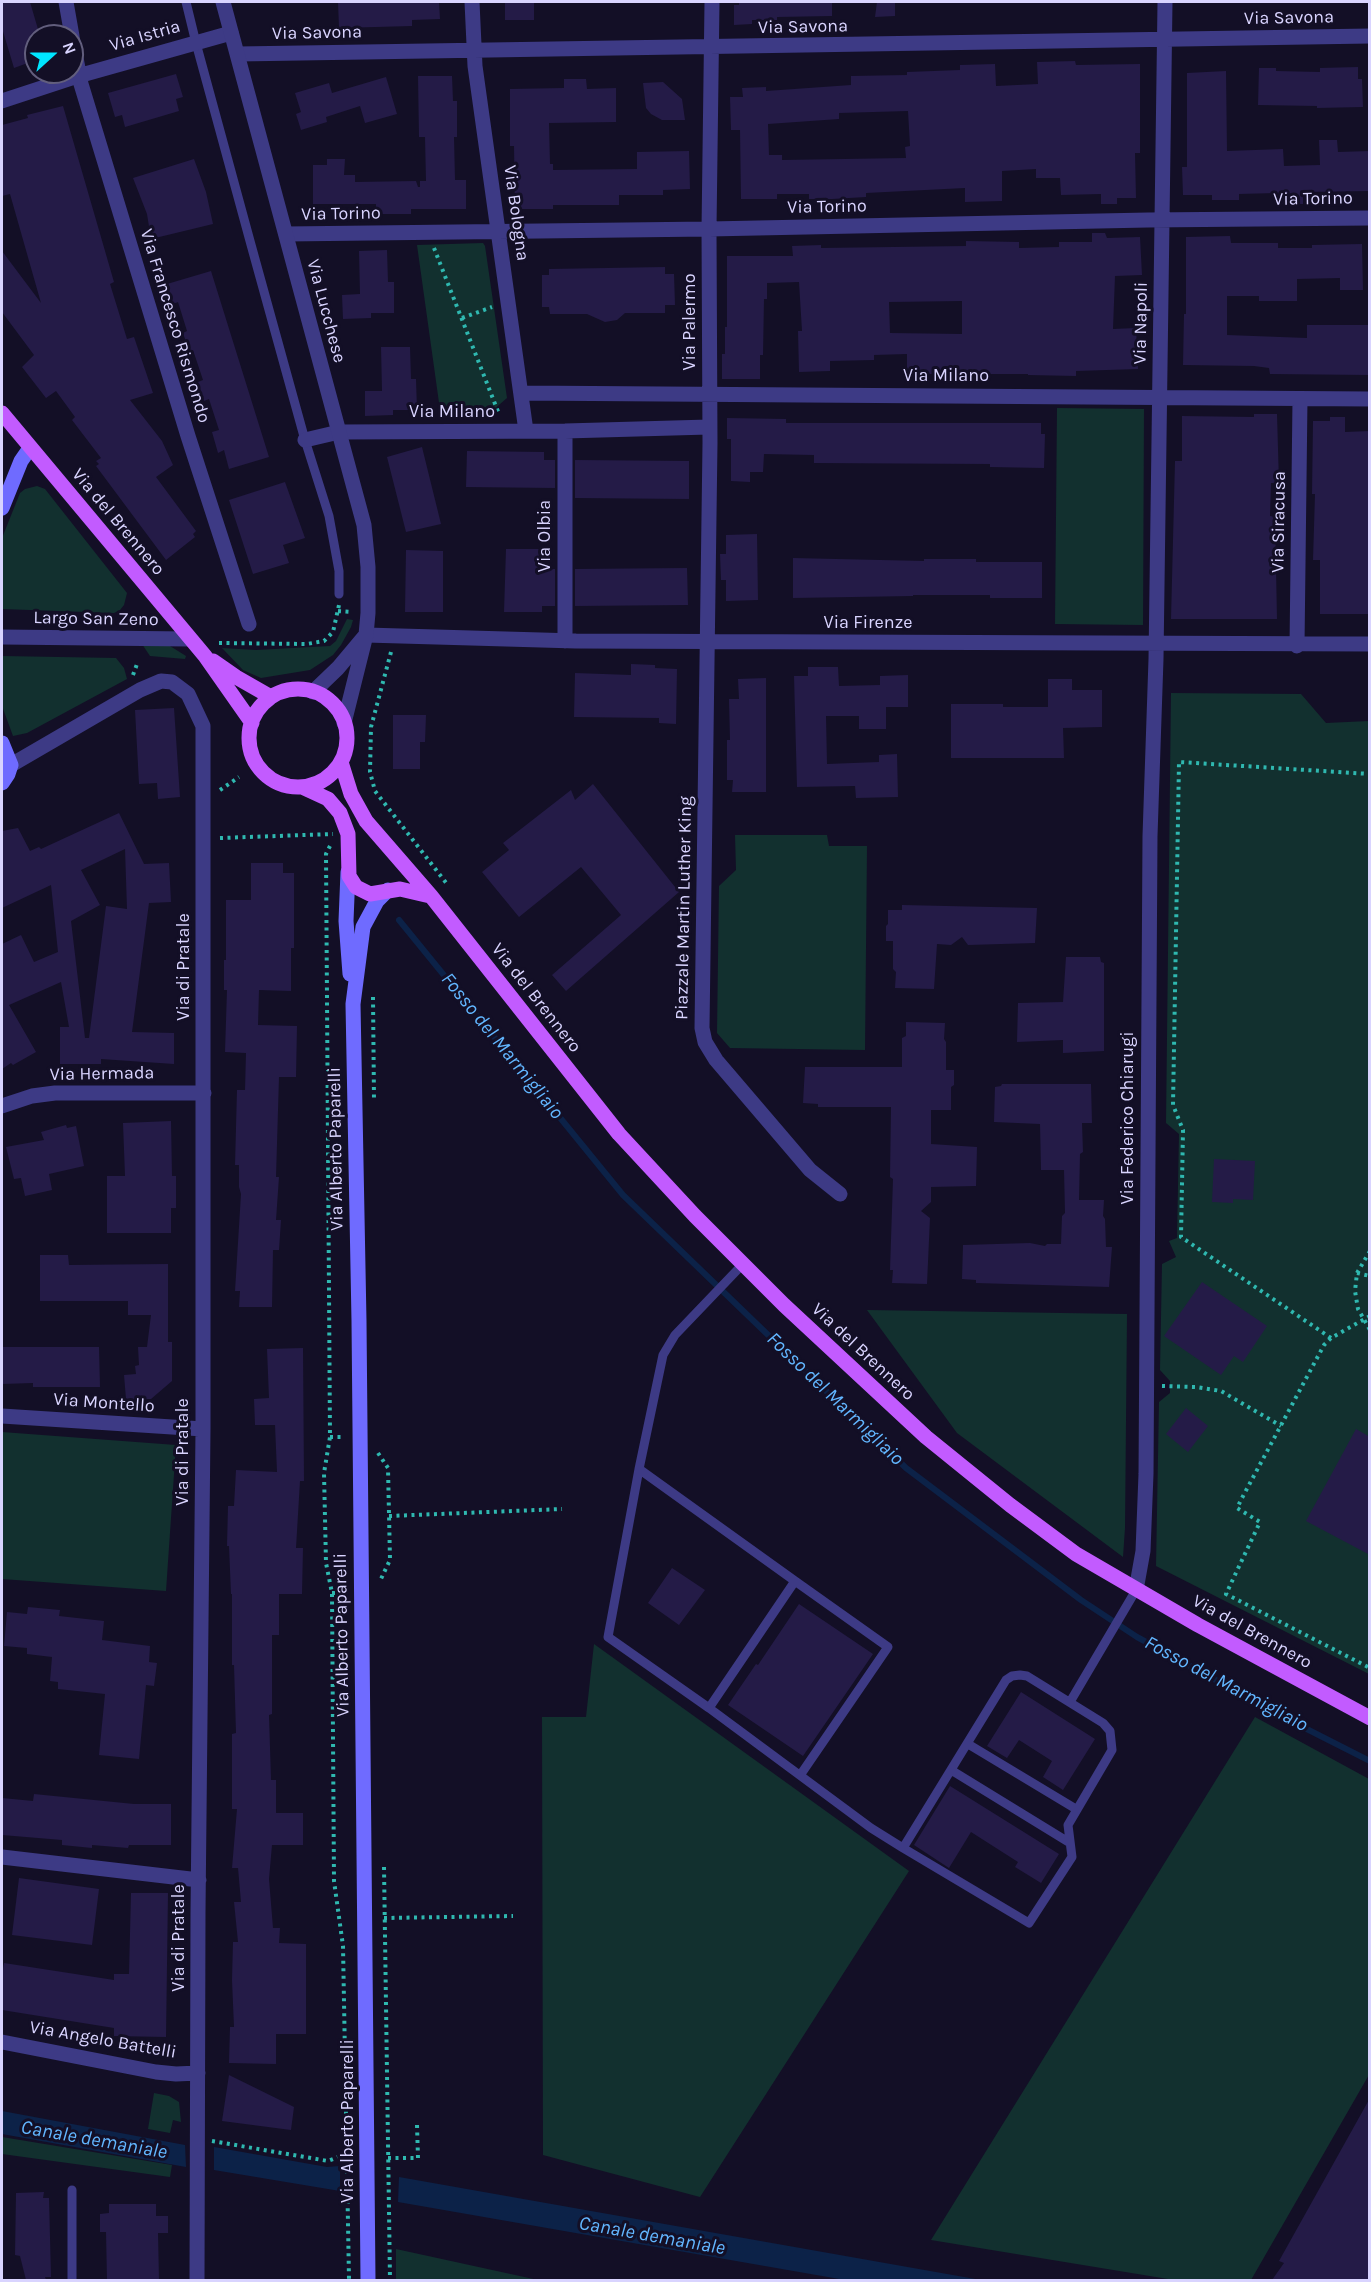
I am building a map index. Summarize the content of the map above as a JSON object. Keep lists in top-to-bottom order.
{
  "streets": {
    "main road": ["Via del Brennero", "Via Alberto Paparelli"],
    "street": [
      "Via Savona",
      "Via Istria",
      "Via Torino",
      "Via Bologna",
      "Via Lucchese",
      "Via Palermo",
      "Via Napoli",
      "Via Francesco Rismondo",
      "Via Milano",
      "Via Siracusa",
      "Via Olbia",
      "Largo San Zeno",
      "Via Firenze",
      "Piazzale Martin Luther King",
      "Via di Pratale",
      "Via Hermada",
      "Via Federico Chiarugi",
      "Via Montello",
      "Via Angelo Battelli"
    ]
  },
  "crossings": [
    ["Via Savona", "Via Bologna"],
    ["Via Savona", "Via Lucchese"],
    ["Via Savona", "Via Palermo"],
    ["Via Savona", "Via Napoli"],
    ["Via Istria", "Via Lucchese"],
    ["Via Torino", "Via Bologna"],
    ["Via Torino", "Via Lucchese"],
    ["Via Torino", "Via Palermo"],
    ["Via Torino", "Via Napoli"],
    ["Via Bologna", "Via Milano"],
    ["Via Lucchese", "Via Milano"],
    ["Via Lucchese", "Via del Brennero"],
    ["Via Lucchese", "Via Firenze"],
    ["Via Palermo", "Via Milano"],
    ["Via Palermo", "Via Firenze"],
    ["Via Palermo", "Piazzale Martin Luther King"],
    ["Via Napoli", "Via Milano"],
    ["Via Napoli", "Via Firenze"],
    ["Via Napoli", "Via Federico Chiarugi"],
    ["Via Milano", "Via Siracusa"],
    ["Via Milano", "Via Olbia"],
    ["Via del Brennero", "Largo San Zeno"],
    ["Via del Brennero", "Via Federico Chiarugi"],
    ["Via Siracusa", "Via Firenze"],
    ["Via Olbia", "Via Firenze"],
    ["Via Firenze", "Piazzale Martin Luther King"],
    ["Via Firenze", "Via Federico Chiarugi"],
    ["Via di Pratale", "Via Hermada"],
    ["Via di Pratale", "Via Montello"],
    ["Via di Pratale", "Via Angelo Battelli"]
  ],
  "water": ["Fosso del Marmigliaio", "Canale demaniale"],
  "north": "right"
}
